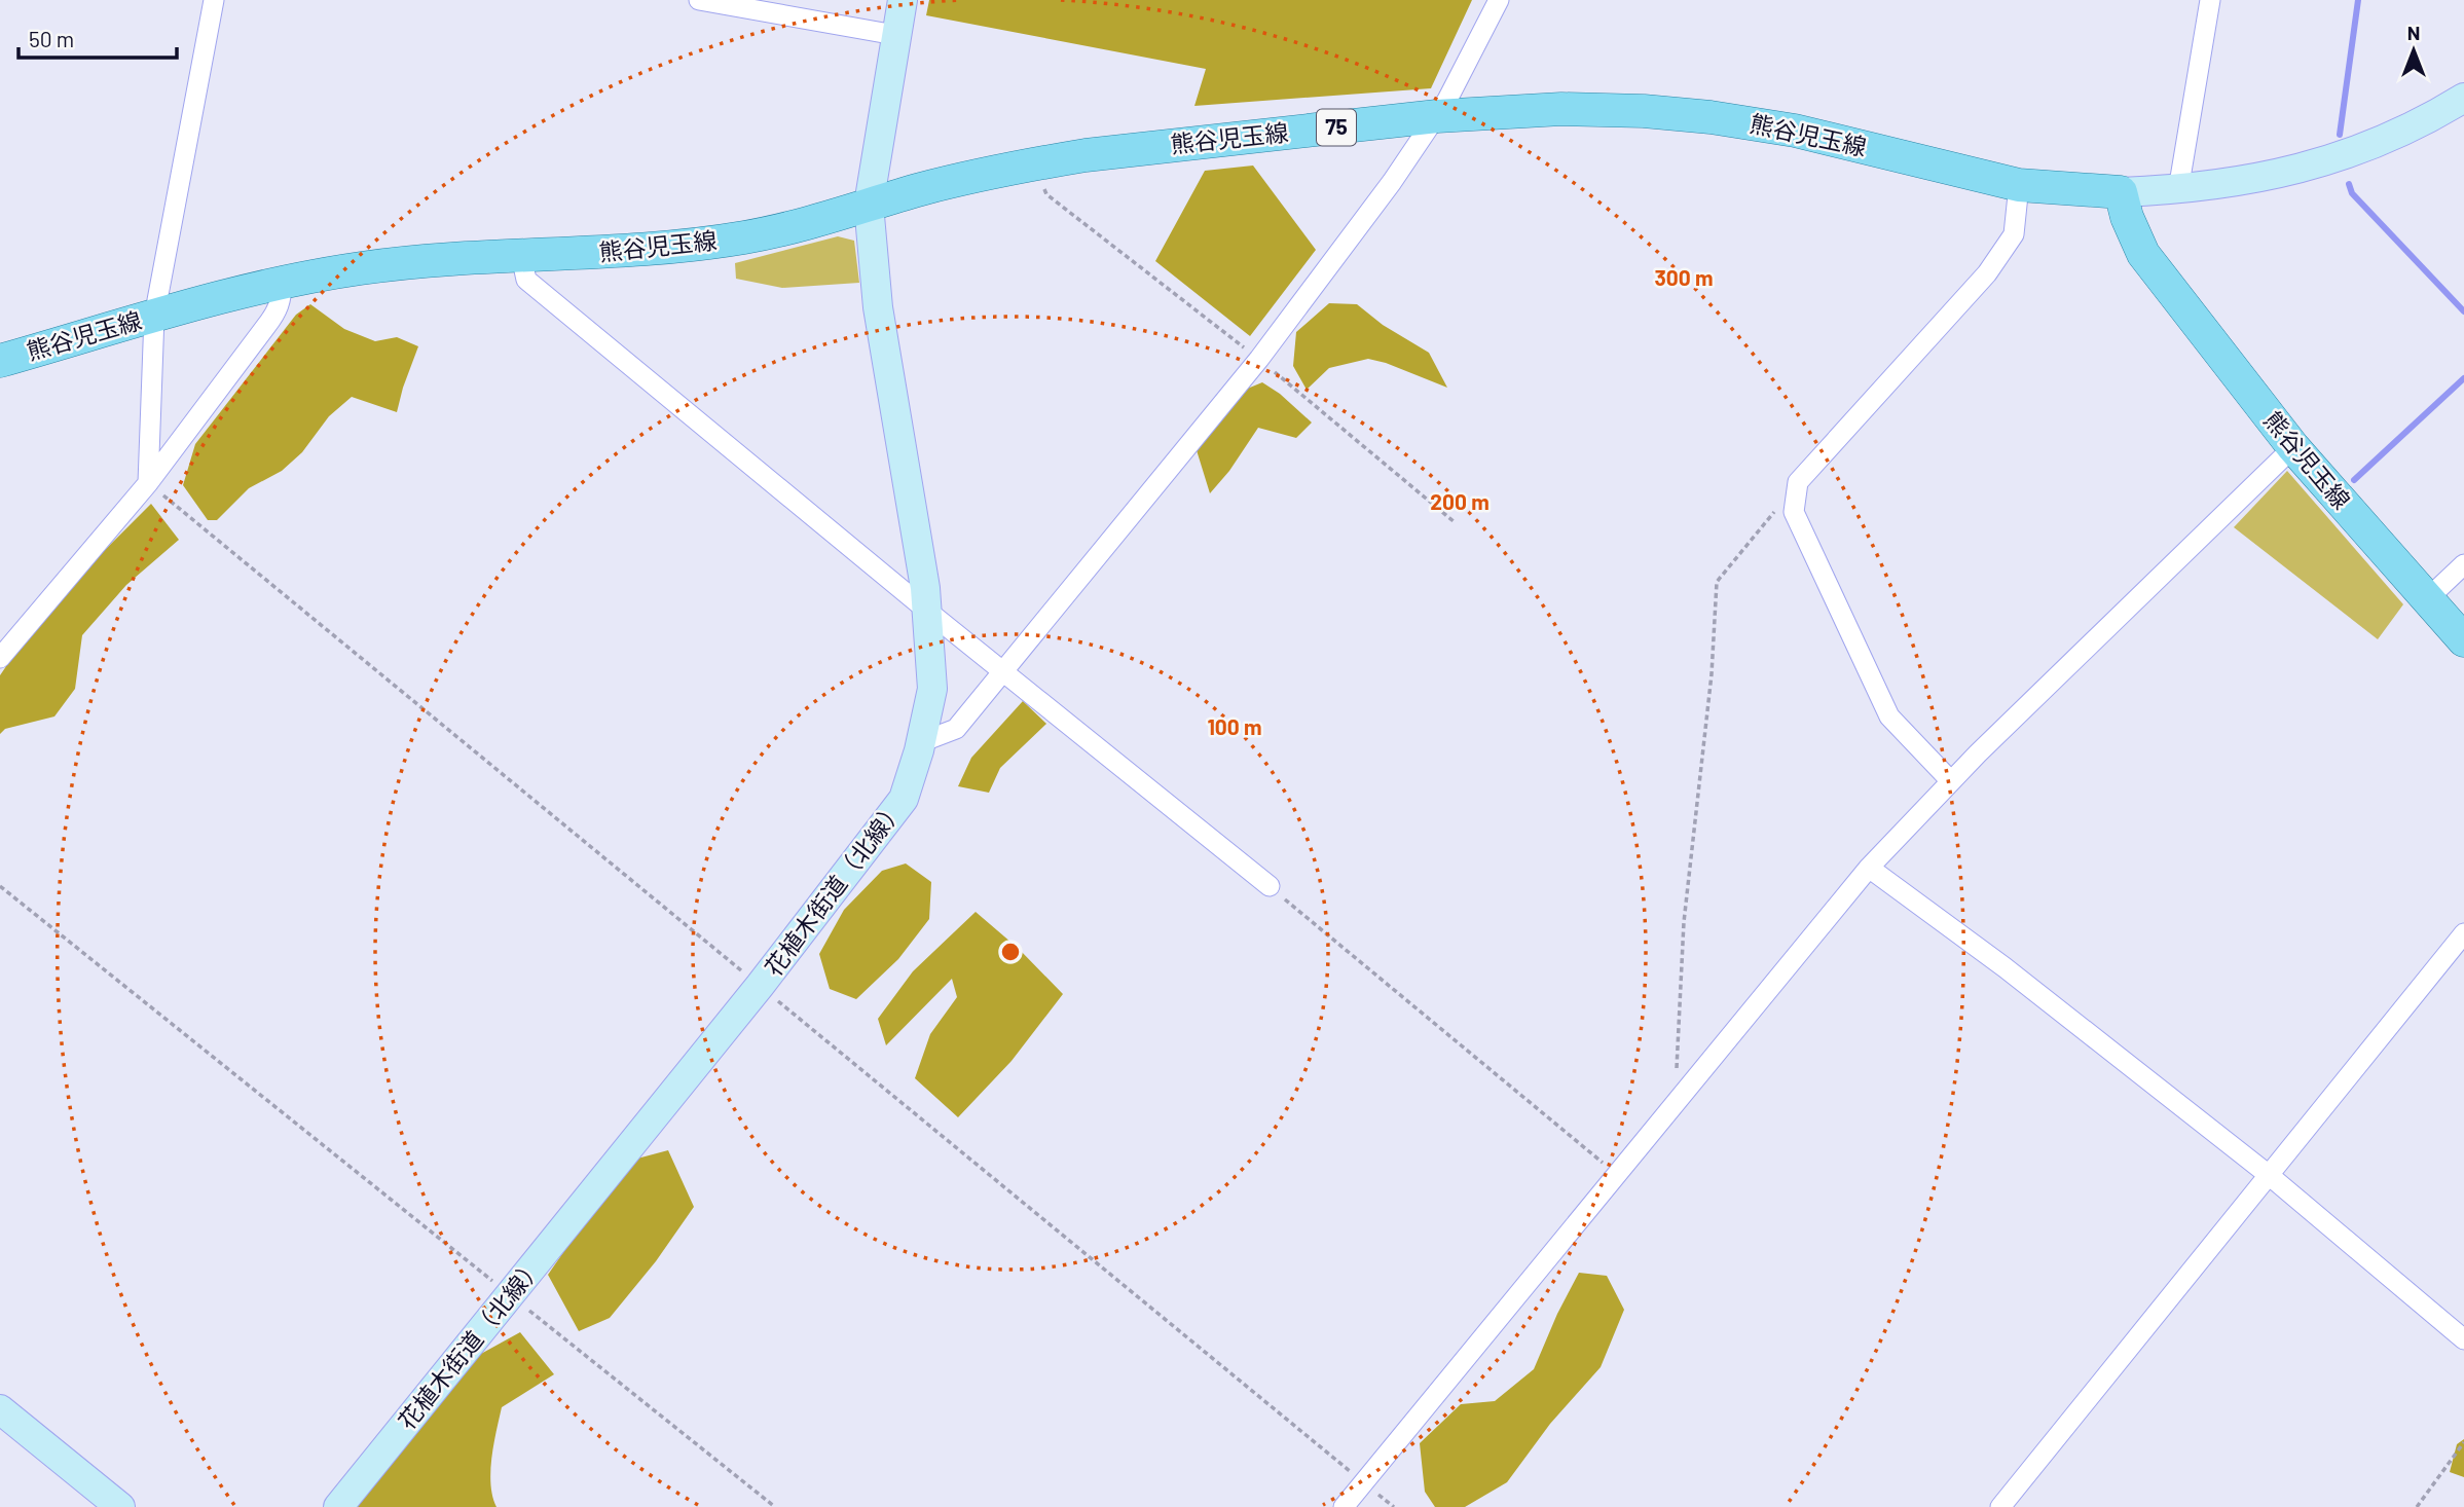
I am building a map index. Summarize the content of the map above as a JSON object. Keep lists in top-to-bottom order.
{
  "streets": {
    "main road": ["75", "熊谷児玉線"],
    "street": ["花植木街道（北線）"]
  },
  "crossings": [
    ["熊谷児玉線", "花植木街道（北線）"]
  ],
  "scale_bar": "50 m",
  "north": "top",
  "rings": ["300 m", "200 m", "100 m"]
}
